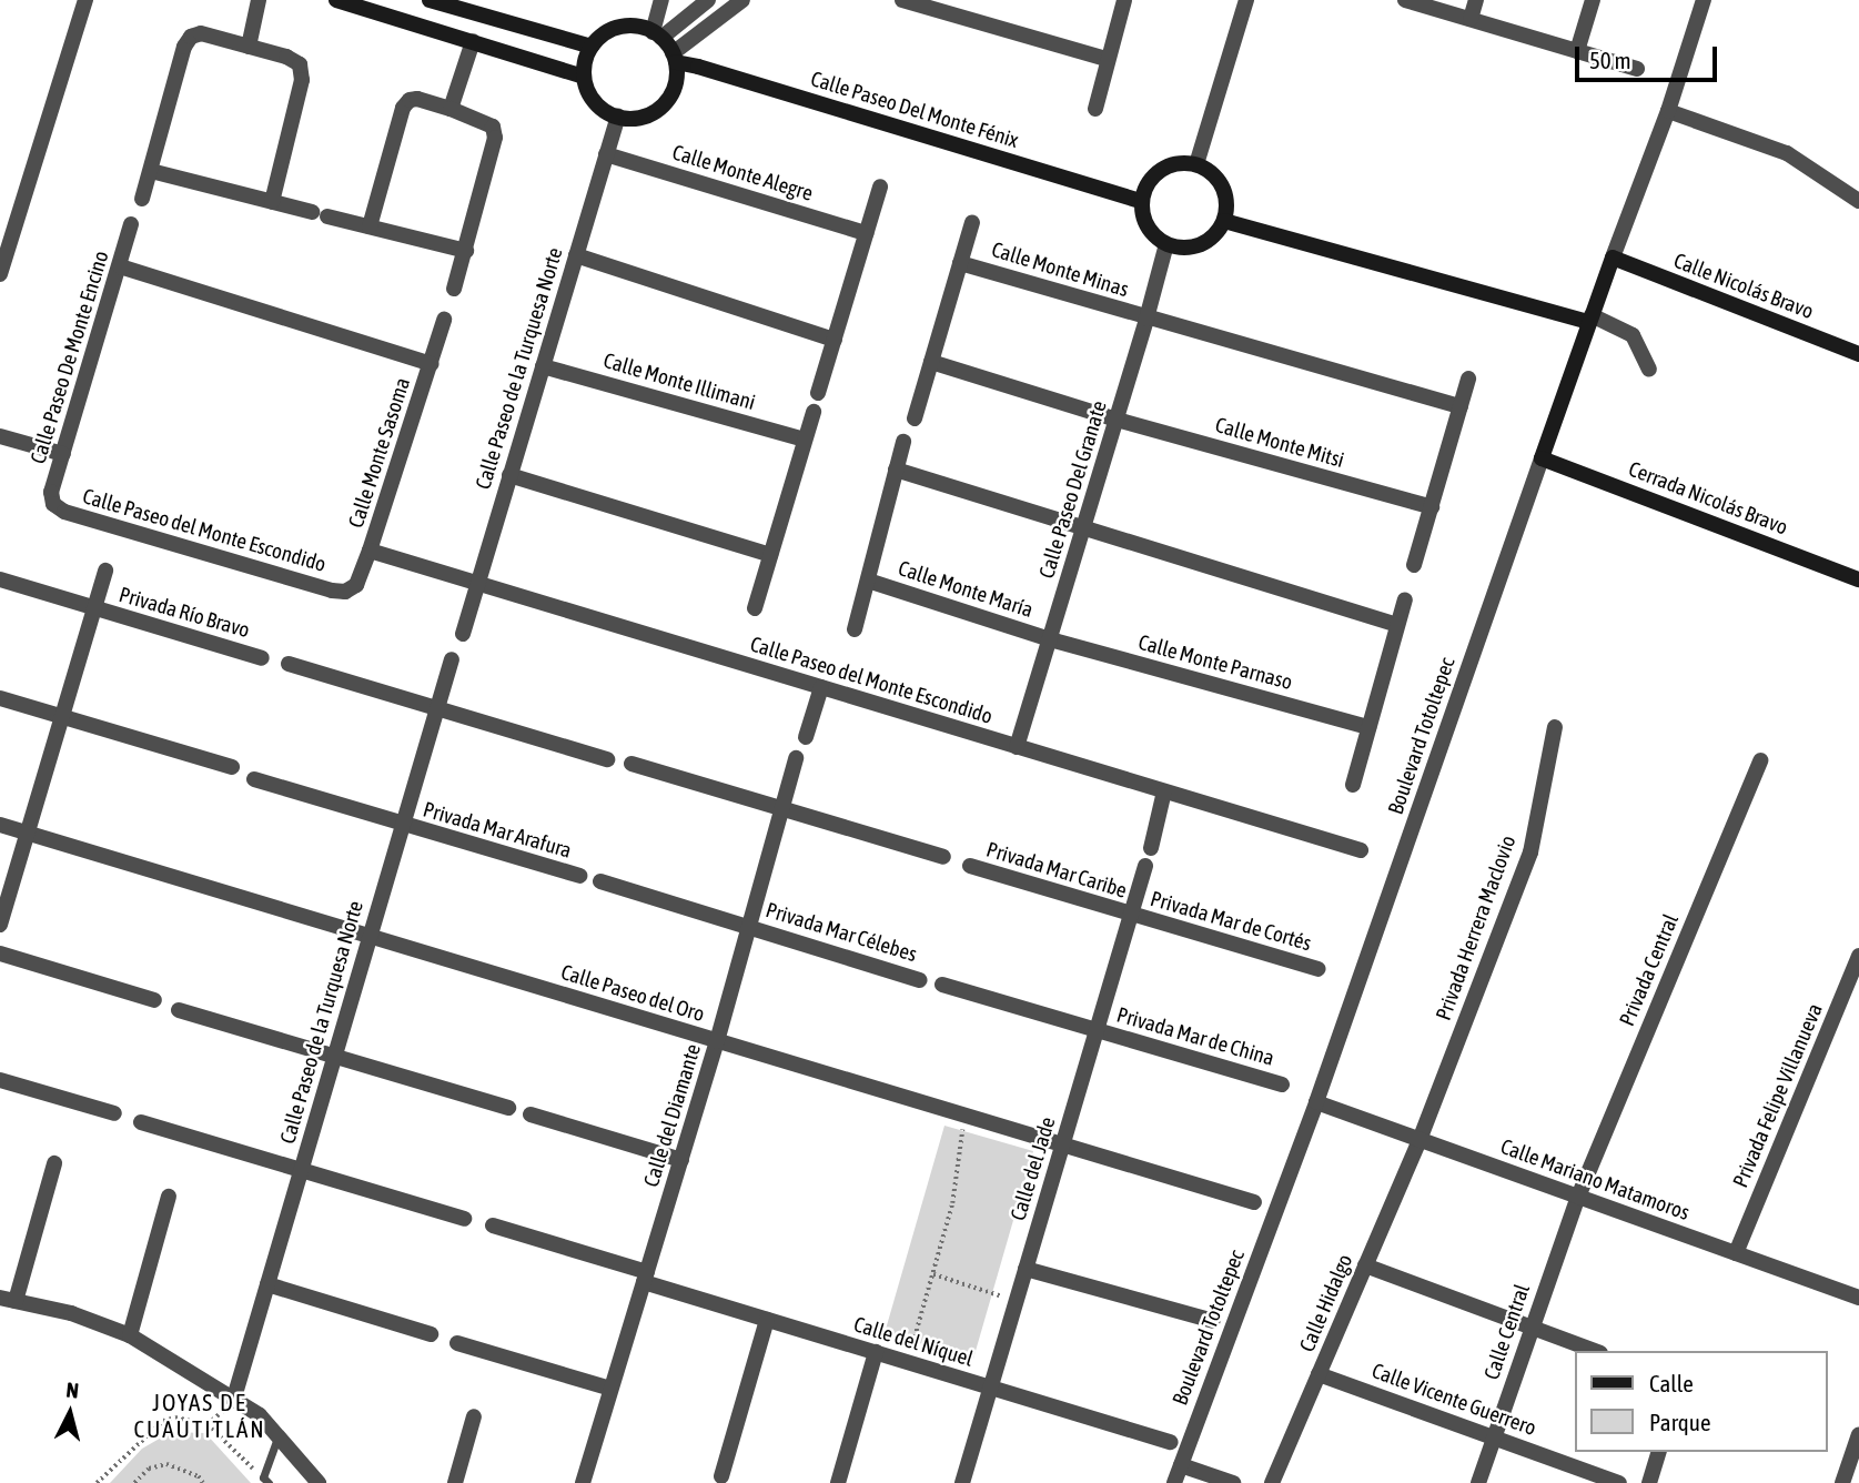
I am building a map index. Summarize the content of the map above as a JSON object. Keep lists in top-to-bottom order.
{
  "streets": {
    "main road": [
      "Calle Paseo Del Monte Fénix",
      "Calle Nicolás Bravo",
      "Cerrada Nicolás Bravo",
      "Boulevard Totoltepec"
    ],
    "street": [
      "Calle Monte Alegre",
      "Calle Monte Minas",
      "Calle Paseo De Monte Encino",
      "Calle Paseo de la Turquesa Norte",
      "Calle Monte Illimani",
      "Calle Monte Mitsi",
      "Calle Monte Sasoma",
      "Calle Paseo Del Granate",
      "Calle Paseo del Monte Escondido",
      "Calle Monte María",
      "Privada Río Bravo",
      "Calle Monte Parnaso",
      "Privada Mar Arafura",
      "Privada Mar Caribe",
      "Privada Mar de Cortés",
      "Privada Herrera Maclovio",
      "Privada Mar Célebes",
      "Privada Central",
      "Calle Paseo del Oro",
      "Privada Mar de China",
      "Privada Felipe Villanueva",
      "Calle del Diamante",
      "Calle del Jade",
      "Calle Mariano Matamoros",
      "Calle Hidalgo",
      "Calle Central",
      "Calle del Níquel",
      "Calle Vicente Guerrero"
    ]
  },
  "crossings": [
    ["Calle Paseo Del Monte Fénix", "Calle Paseo de la Turquesa Norte"],
    ["Calle Paseo Del Monte Fénix", "Calle Paseo Del Granate"],
    ["Calle Monte Alegre", "Calle Paseo de la Turquesa Norte"],
    ["Calle Monte Minas", "Calle Paseo Del Granate"],
    ["Calle Nicolás Bravo", "Boulevard Totoltepec"],
    ["Calle Paseo De Monte Encino", "Calle Paseo del Monte Escondido"],
    ["Calle Paseo de la Turquesa Norte", "Calle Monte Illimani"],
    ["Calle Paseo de la Turquesa Norte", "Calle Paseo del Monte Escondido"],
    ["Calle Paseo de la Turquesa Norte", "Privada Mar Arafura"],
    ["Calle Paseo de la Turquesa Norte", "Calle Paseo del Oro"],
    ["Calle Monte Mitsi", "Calle Paseo Del Granate"],
    ["Calle Monte Sasoma", "Calle Paseo del Monte Escondido"],
    ["Calle Paseo Del Granate", "Calle Paseo del Monte Escondido"],
    ["Calle Paseo Del Granate", "Calle Monte María"],
    ["Calle Paseo Del Granate", "Calle Monte Parnaso"],
    ["Cerrada Nicolás Bravo", "Boulevard Totoltepec"],
    ["Calle Monte María", "Calle Monte Parnaso"],
    ["Boulevard Totoltepec", "Calle Mariano Matamoros"],
    ["Privada Mar Caribe", "Privada Mar de Cortés"],
    ["Privada Mar Caribe", "Calle del Jade"],
    ["Privada Mar de Cortés", "Calle del Jade"],
    ["Privada Herrera Maclovio", "Calle Mariano Matamoros"],
    ["Privada Herrera Maclovio", "Calle Hidalgo"],
    ["Privada Mar Célebes", "Calle del Diamante"],
    ["Privada Central", "Calle Mariano Matamoros"],
    ["Privada Central", "Calle Central"],
    ["Calle Paseo del Oro", "Calle del Diamante"],
    ["Calle Paseo del Oro", "Calle del Jade"],
    ["Privada Mar de China", "Calle del Jade"],
    ["Privada Felipe Villanueva", "Calle Mariano Matamoros"],
    ["Calle del Diamante", "Calle del Níquel"],
    ["Calle del Jade", "Calle del Níquel"],
    ["Calle Mariano Matamoros", "Calle Hidalgo"],
    ["Calle Mariano Matamoros", "Calle Central"],
    ["Calle Hidalgo", "Calle Vicente Guerrero"],
    ["Calle Central", "Calle Vicente Guerrero"]
  ],
  "districts": ["JOYAS DE CUAUTITLÁN"],
  "legend": ["Calle", "Parque"],
  "scale_bar": "50 m",
  "north": "top"
}
